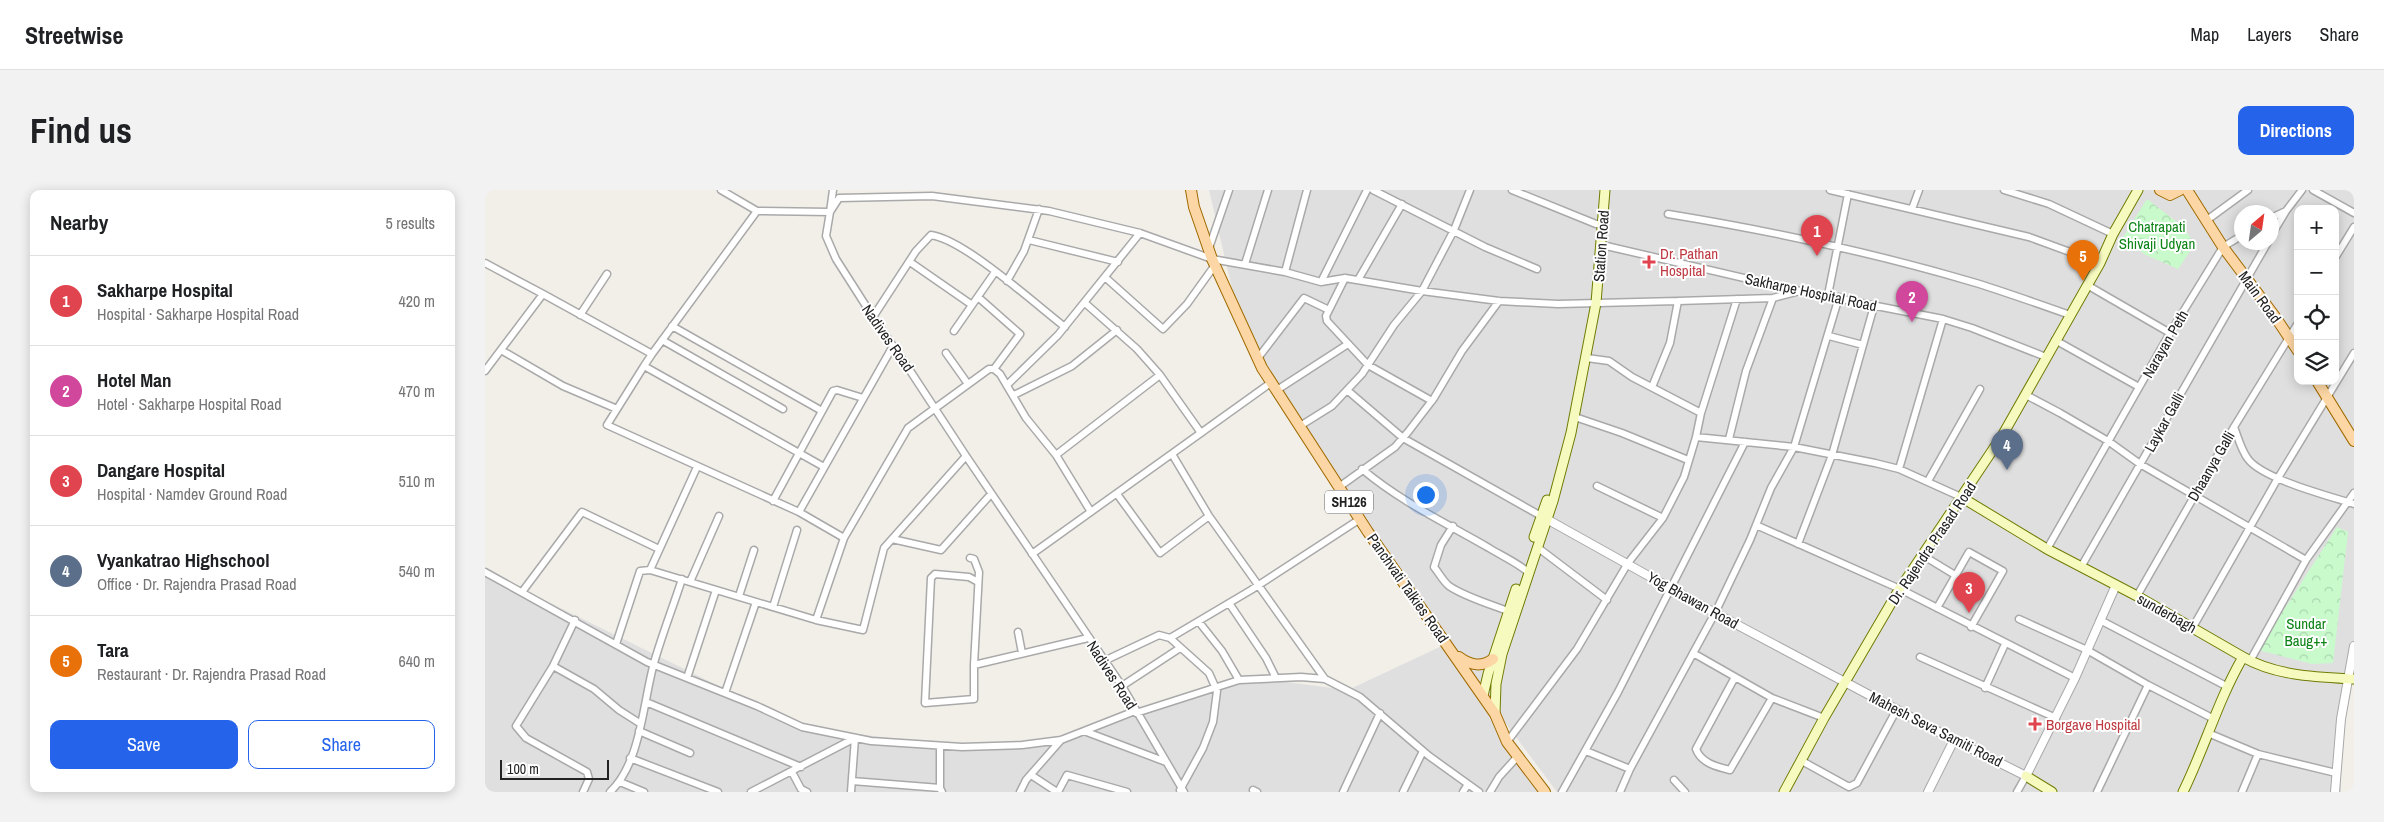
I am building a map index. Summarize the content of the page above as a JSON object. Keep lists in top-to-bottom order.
{
  "streets": {
    "main road": [
      "Station Road",
      "Main Road",
      "SH126",
      "Dr. Rajendra Prasad Road",
      "Panchvati Talkies Road",
      "sunderbagh"
    ],
    "street": [
      "Sakharpe Hospital Road",
      "Nadives Road",
      "Narayan Peth",
      "Laykar Galli",
      "Dhaanya Galli",
      "Yog Bhawan Road",
      "Mahesh Seva Samiti Road"
    ]
  },
  "crossings": [
    ["Station Road", "Sakharpe Hospital Road"],
    ["Sakharpe Hospital Road", "Dr. Rajendra Prasad Road"],
    ["Main Road", "Narayan Peth"],
    ["Main Road", "Laykar Galli"],
    ["Main Road", "Dhaanya Galli"],
    ["Narayan Peth", "sunderbagh"],
    ["Laykar Galli", "sunderbagh"],
    ["Dhaanya Galli", "sunderbagh"],
    ["Dr. Rajendra Prasad Road", "Yog Bhawan Road"],
    ["Dr. Rajendra Prasad Road", "sunderbagh"],
    ["Dr. Rajendra Prasad Road", "Mahesh Seva Samiti Road"],
    ["Yog Bhawan Road", "Mahesh Seva Samiti Road"]
  ],
  "parks": ["Chatrapati Shivaji Udyan", "Sundar Baug++"],
  "places": {
    "health": ["Dr. Pathan Hospital", "Borgave Hospital"]
  },
  "scale_bar": "100 m",
  "north": "top right",
  "page": {
    "header": "Streetwise",
    "nav": ["Map", "Layers", "Share"],
    "buttons": [
      "Directions",
      ["Save", "Share"]
    ],
    "title": "Find us",
    "heading": ["Nearby", "5 results"],
    "map_buttons": ["+", "−"],
    "pins": [
      "1",
      "5",
      "2",
      "4",
      "3"
    ],
    "list": [
      {
        "mark": "1",
        "name": "Sakharpe Hospital",
        "note": "Hospital · Sakharpe Hospital Road",
        "value": "420 m"
      },
      {
        "mark": "2",
        "name": "Hotel Man",
        "note": "Hotel · Sakharpe Hospital Road",
        "value": "470 m"
      },
      {
        "mark": "3",
        "name": "Dangare Hospital",
        "note": "Hospital · Namdev Ground Road",
        "value": "510 m"
      },
      {
        "mark": "4",
        "name": "Vyankatrao Highschool",
        "note": "Office · Dr. Rajendra Prasad Road",
        "value": "540 m"
      },
      {
        "mark": "5",
        "name": "Tara",
        "note": "Restaurant · Dr. Rajendra Prasad Road",
        "value": "640 m"
      }
    ],
    "scale": "100 m"
  }
}
